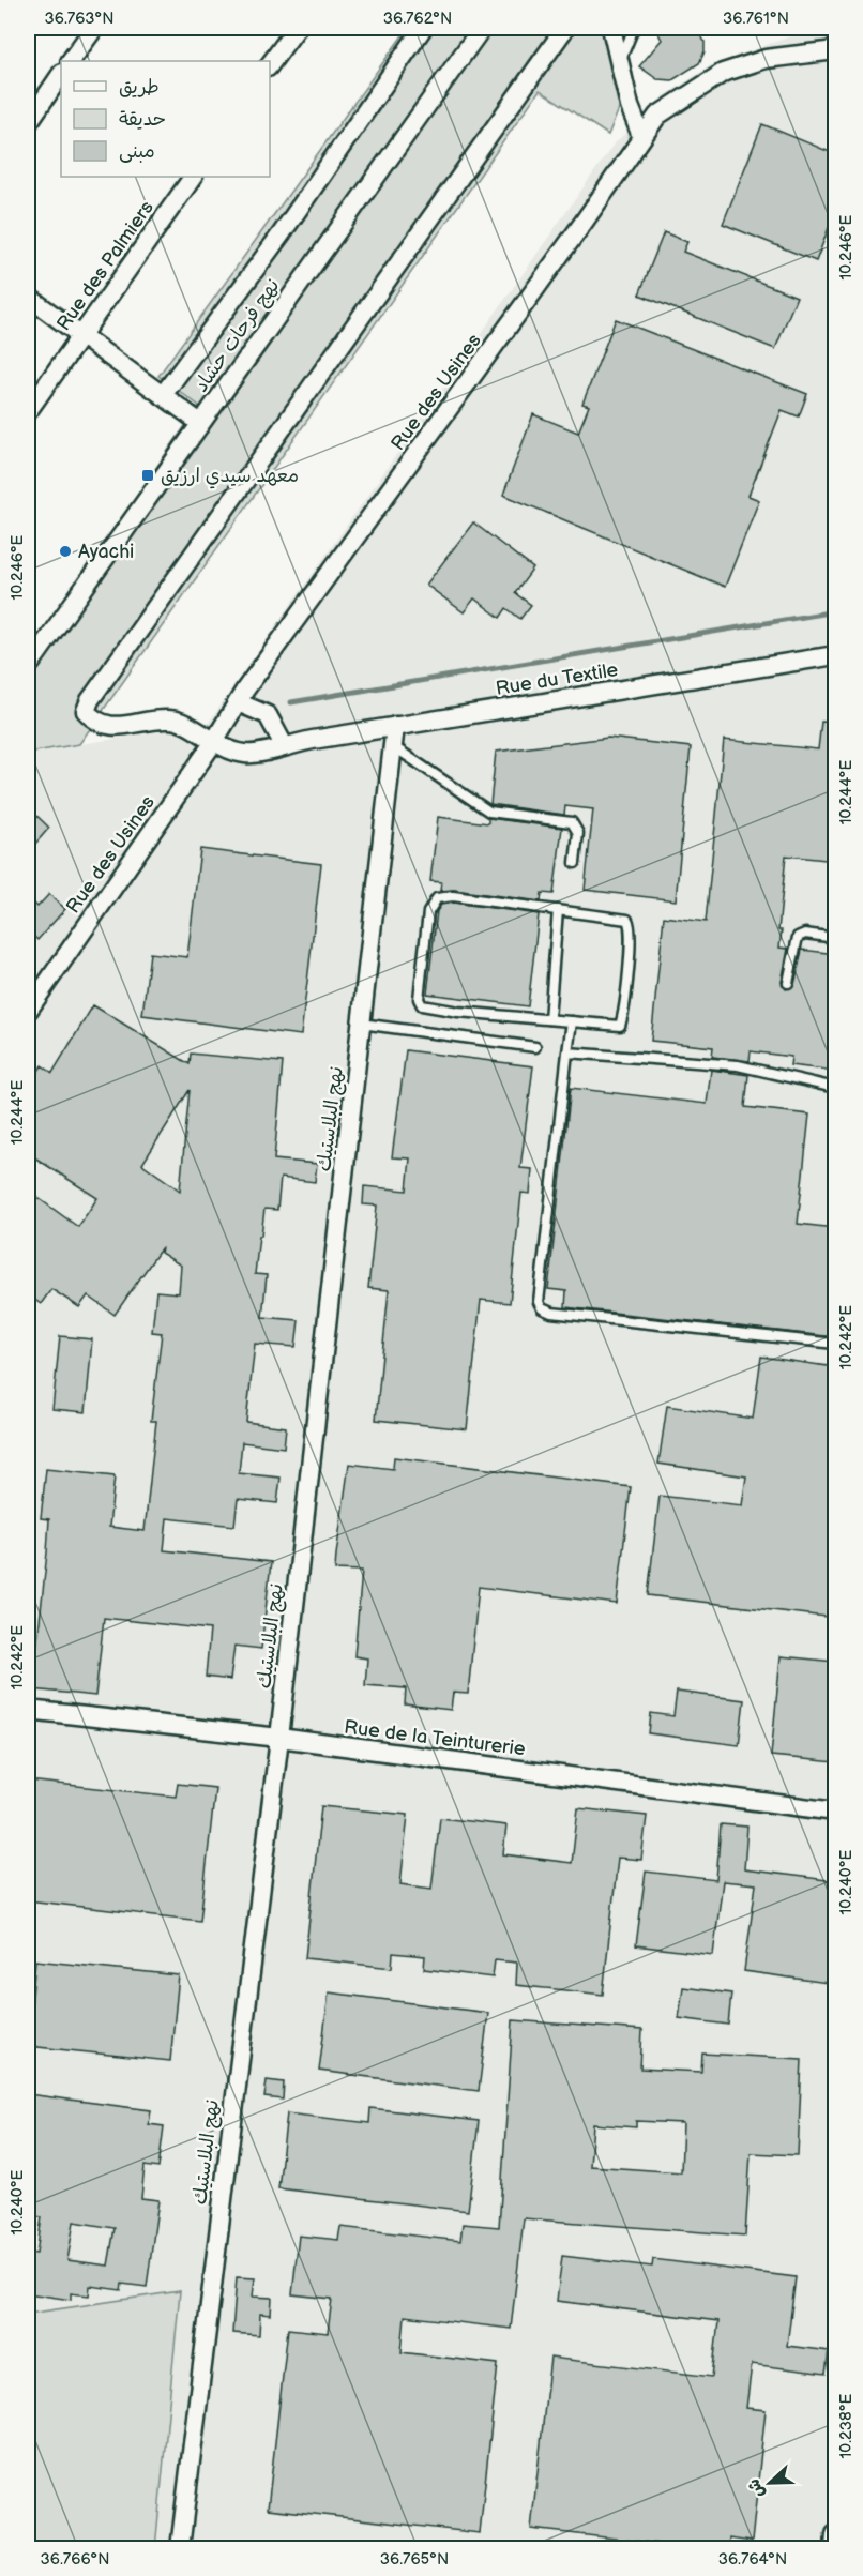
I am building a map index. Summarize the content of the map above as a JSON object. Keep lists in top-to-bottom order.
{
  "streets": {
    "street": [
      "Rue des Palmiers",
      "نهج فرحات حشاد",
      "Rue des Usines",
      "Rue du Textile",
      "نهج البلاستيك",
      "Rue de la Teinturerie"
    ]
  },
  "crossings": [
    ["Rue des Usines", "Rue du Textile"],
    ["Rue du Textile", "نهج البلاستيك"],
    ["نهج البلاستيك", "Rue de la Teinturerie"]
  ],
  "places": {
    "transit": ["معهد سيدي ارزيق"],
    "other": ["Ayachi"]
  },
  "legend": ["طريق", "حديقة", "مبنى"],
  "north": "left",
  "coordinates": [
    "36.763°N",
    "36.762°N",
    "36.761°N",
    "10.246°E",
    "10.244°E",
    "10.242°E",
    "10.240°E",
    "10.238°E",
    "36.766°N",
    "36.765°N",
    "36.764°N"
  ]
}
